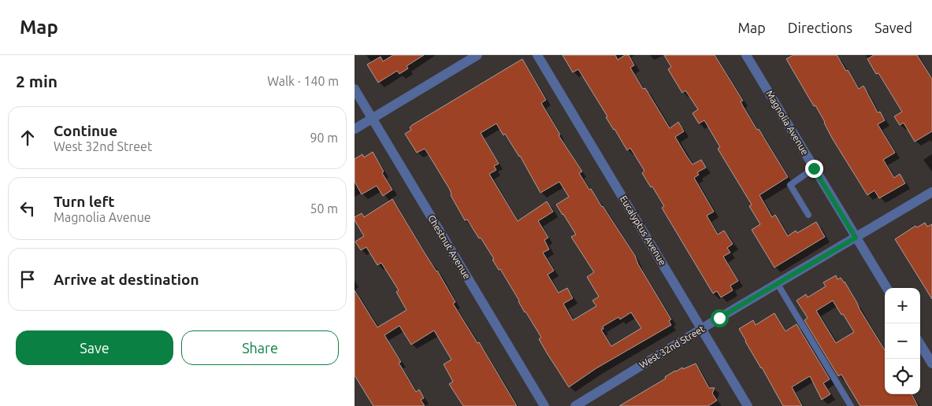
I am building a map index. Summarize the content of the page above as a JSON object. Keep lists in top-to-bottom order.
{
  "streets": {
    "street": [
      "Magnolia Avenue",
      "Eucalyptus Avenue",
      "Chestnut Avenue",
      "West 32nd Street"
    ]
  },
  "crossings": [
    ["Magnolia Avenue", "West 32nd Street"],
    ["Eucalyptus Avenue", "West 32nd Street"]
  ],
  "page": {
    "header": "Map",
    "nav": ["Map", "Directions", "Saved"],
    "heading": ["2 min", "Walk · 140 m"],
    "list": [
      ["Continue", "West 32nd Street", "90 m"],
      ["Turn left", "Magnolia Avenue", "50 m"],
      "Arrive at destination"
    ],
    "map_buttons": ["+", "−"],
    "buttons": ["Save", "Share"]
  }
}
